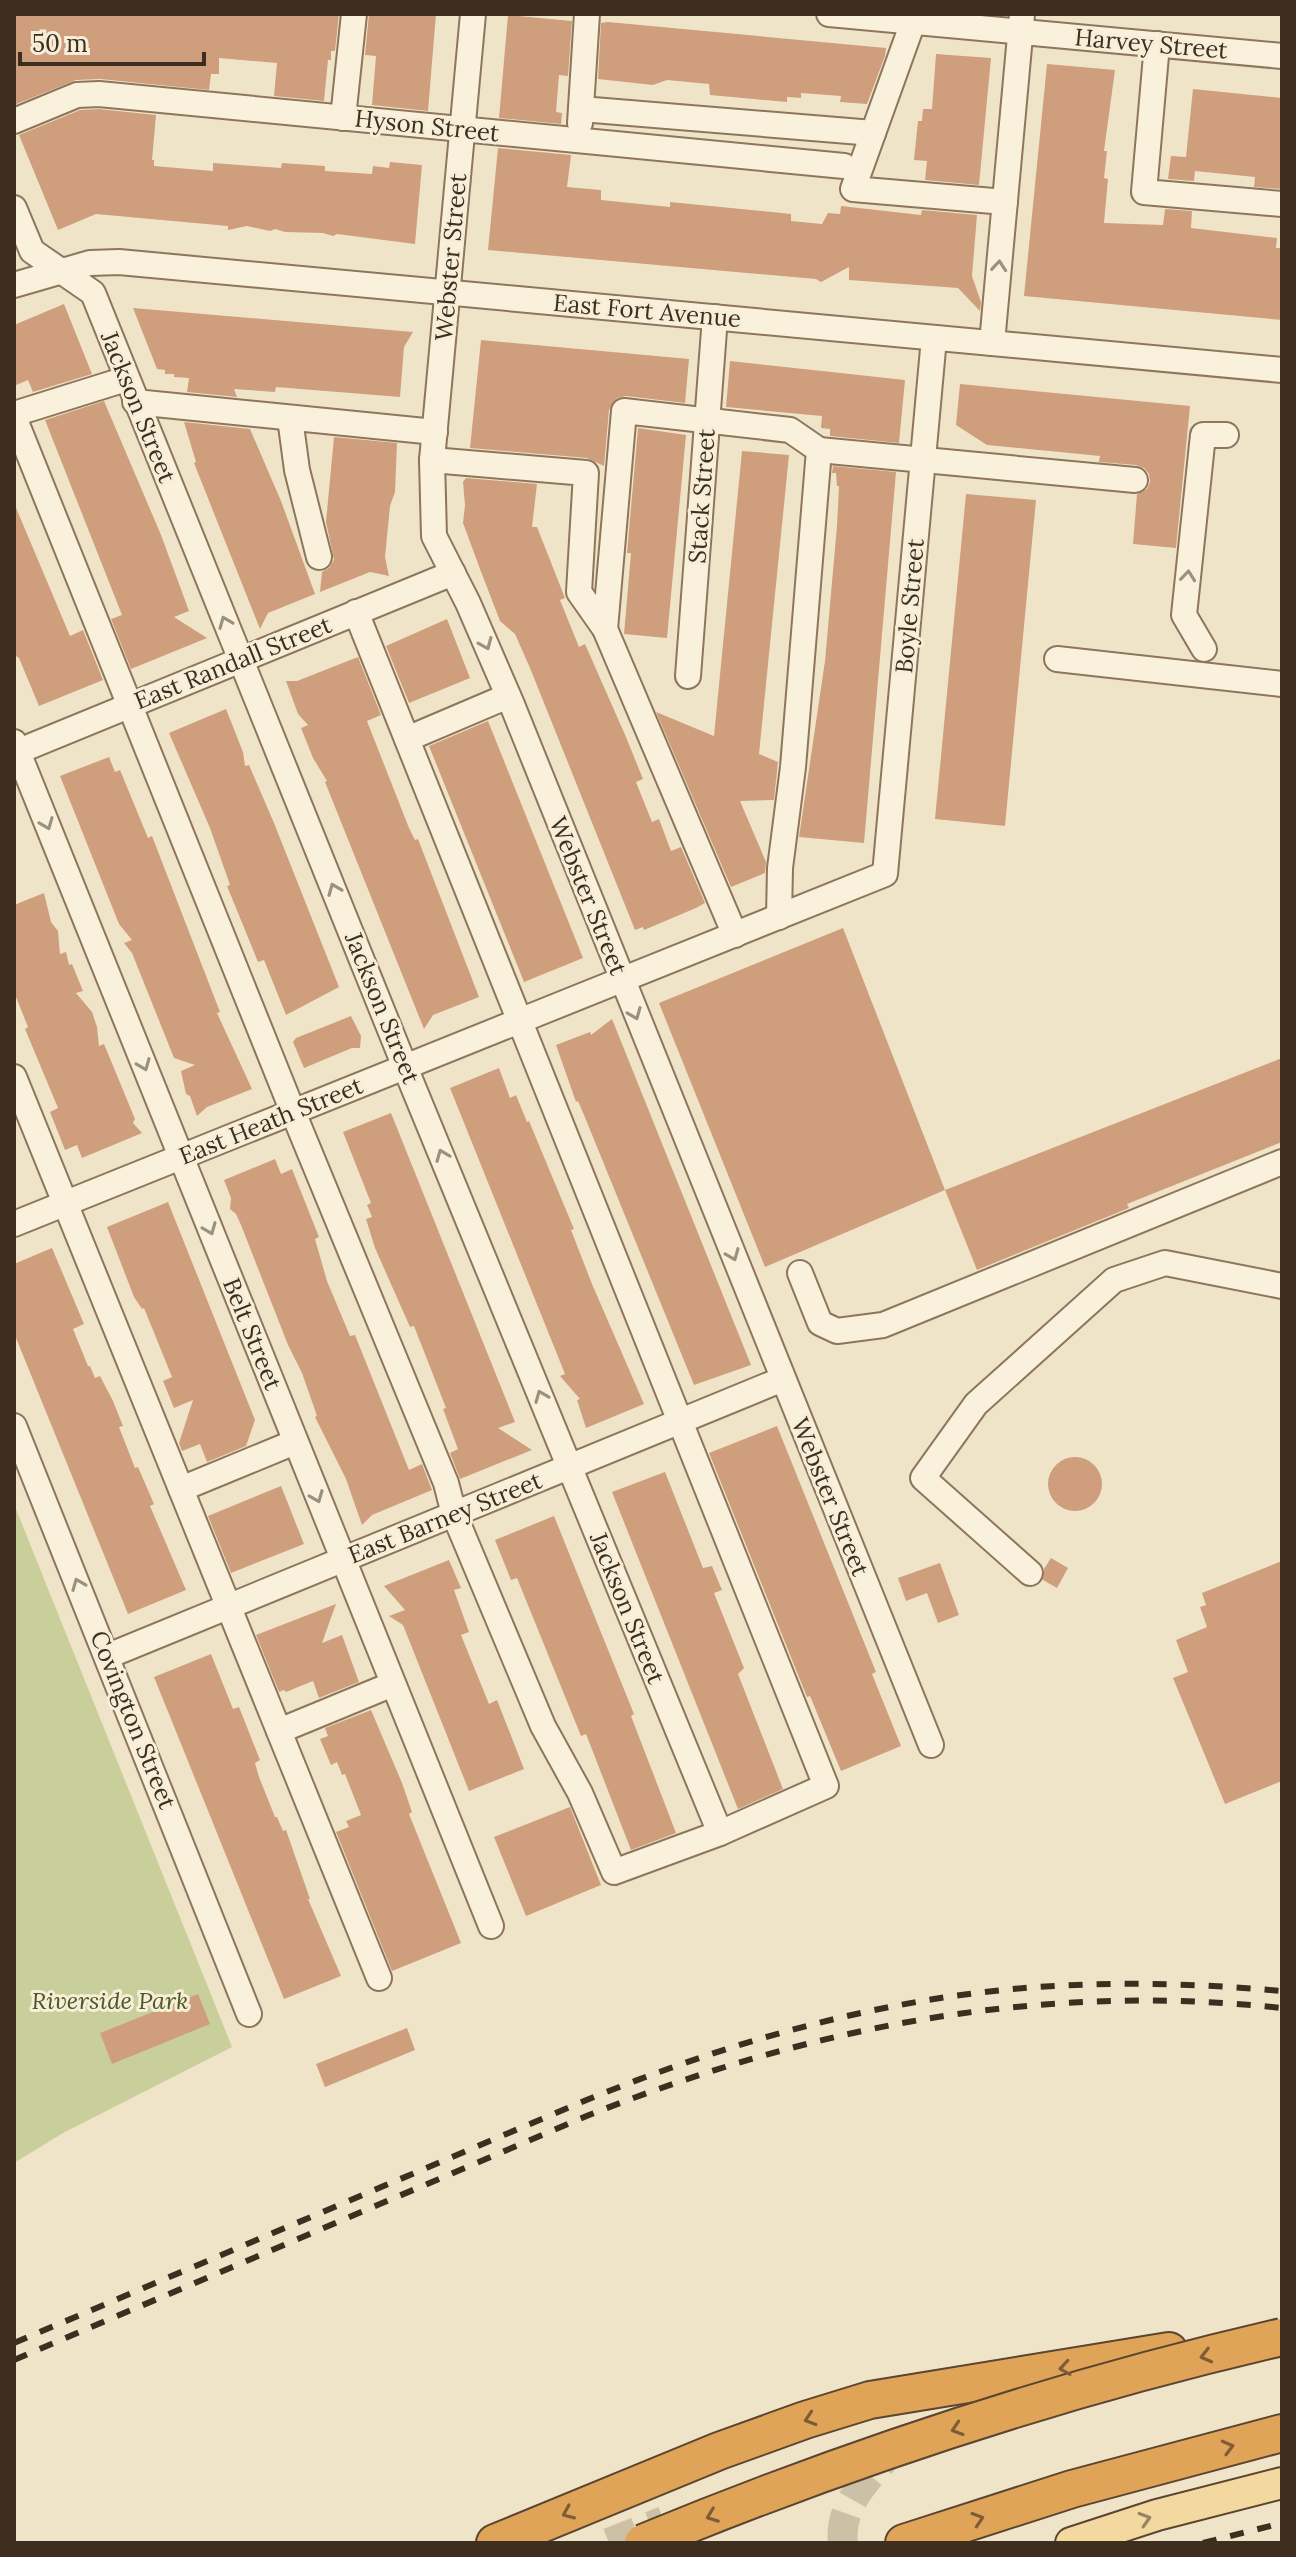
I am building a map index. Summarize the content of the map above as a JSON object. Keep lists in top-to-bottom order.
{
  "streets": {
    "street": [
      "Harvey Street",
      "Hyson Street",
      "Webster Street",
      "East Fort Avenue",
      "Jackson Street",
      "Stack Street",
      "Boyle Street",
      "East Randall Street",
      "East Heath Street",
      "Belt Street",
      "East Barney Street",
      "Covington Street"
    ]
  },
  "crossings": [
    ["Hyson Street", "Webster Street"],
    ["Webster Street", "East Fort Avenue"],
    ["Webster Street", "East Randall Street"],
    ["Webster Street", "East Heath Street"],
    ["Webster Street", "East Barney Street"],
    ["East Fort Avenue", "Jackson Street"],
    ["East Fort Avenue", "Stack Street"],
    ["East Fort Avenue", "Boyle Street"],
    ["Jackson Street", "East Randall Street"],
    ["Jackson Street", "East Heath Street"],
    ["Jackson Street", "East Barney Street"],
    ["Boyle Street", "East Heath Street"],
    ["East Randall Street", "Belt Street"],
    ["East Heath Street", "Belt Street"],
    ["Belt Street", "East Barney Street"],
    ["East Barney Street", "Covington Street"]
  ],
  "parks": ["Riverside Park"],
  "scale_bar": "50 m"
}
